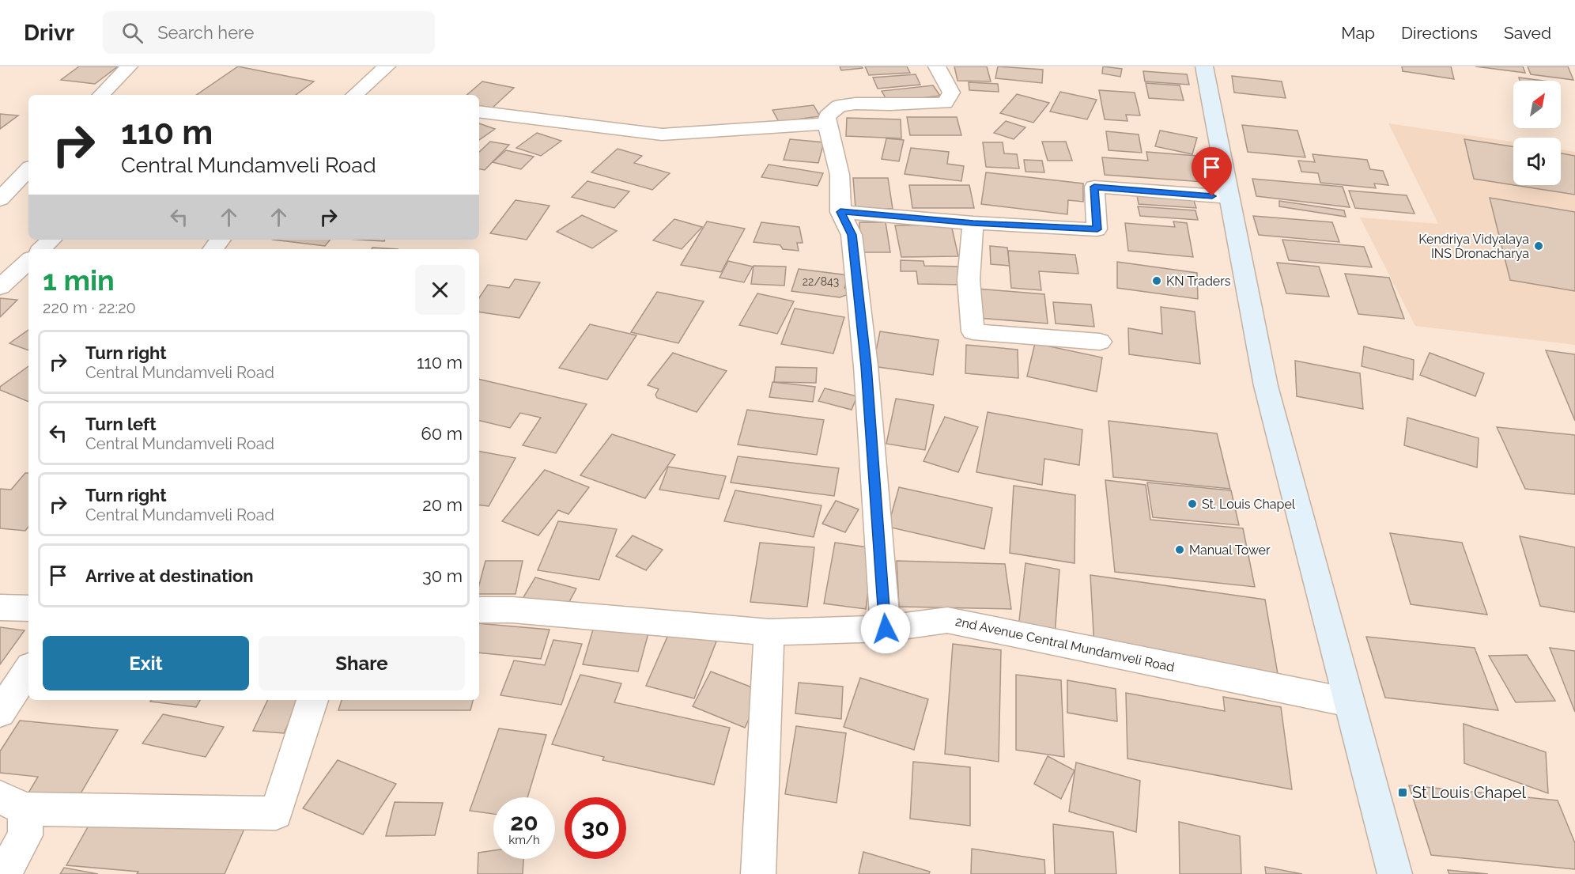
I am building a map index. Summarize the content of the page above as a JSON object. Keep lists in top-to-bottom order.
{
  "streets": {
    "street": ["2nd Avenue Central Mundamveli Road"]
  },
  "places": {
    "other": [
      "Kendriya Vidyalaya INS Dronacharya",
      "KN Traders",
      "St. Louis Chapel",
      "Manual Tower"
    ],
    "transit": ["St Louis Chapel"]
  },
  "house_numbers": ["22/843"],
  "north": "top right",
  "page": {
    "header": "Drivr",
    "search": "Search here",
    "nav": ["Map", "Directions", "Saved"],
    "turn": ["110 m", "Central Mundamveli Road"],
    "heading": ["1 min", "220 m · 22:20"],
    "list": [
      {
        "name": "Turn right",
        "note": "Central Mundamveli Road",
        "value": "110 m"
      },
      {
        "name": "Turn left",
        "note": "Central Mundamveli Road",
        "value": "60 m"
      },
      {
        "name": "Turn right",
        "note": "Central Mundamveli Road",
        "value": "20 m"
      },
      {
        "name": "Arrive at destination",
        "value": "30 m"
      }
    ],
    "buttons": ["Exit", "Share"],
    "speed": "20 km/h",
    "limit": "30"
  }
}
